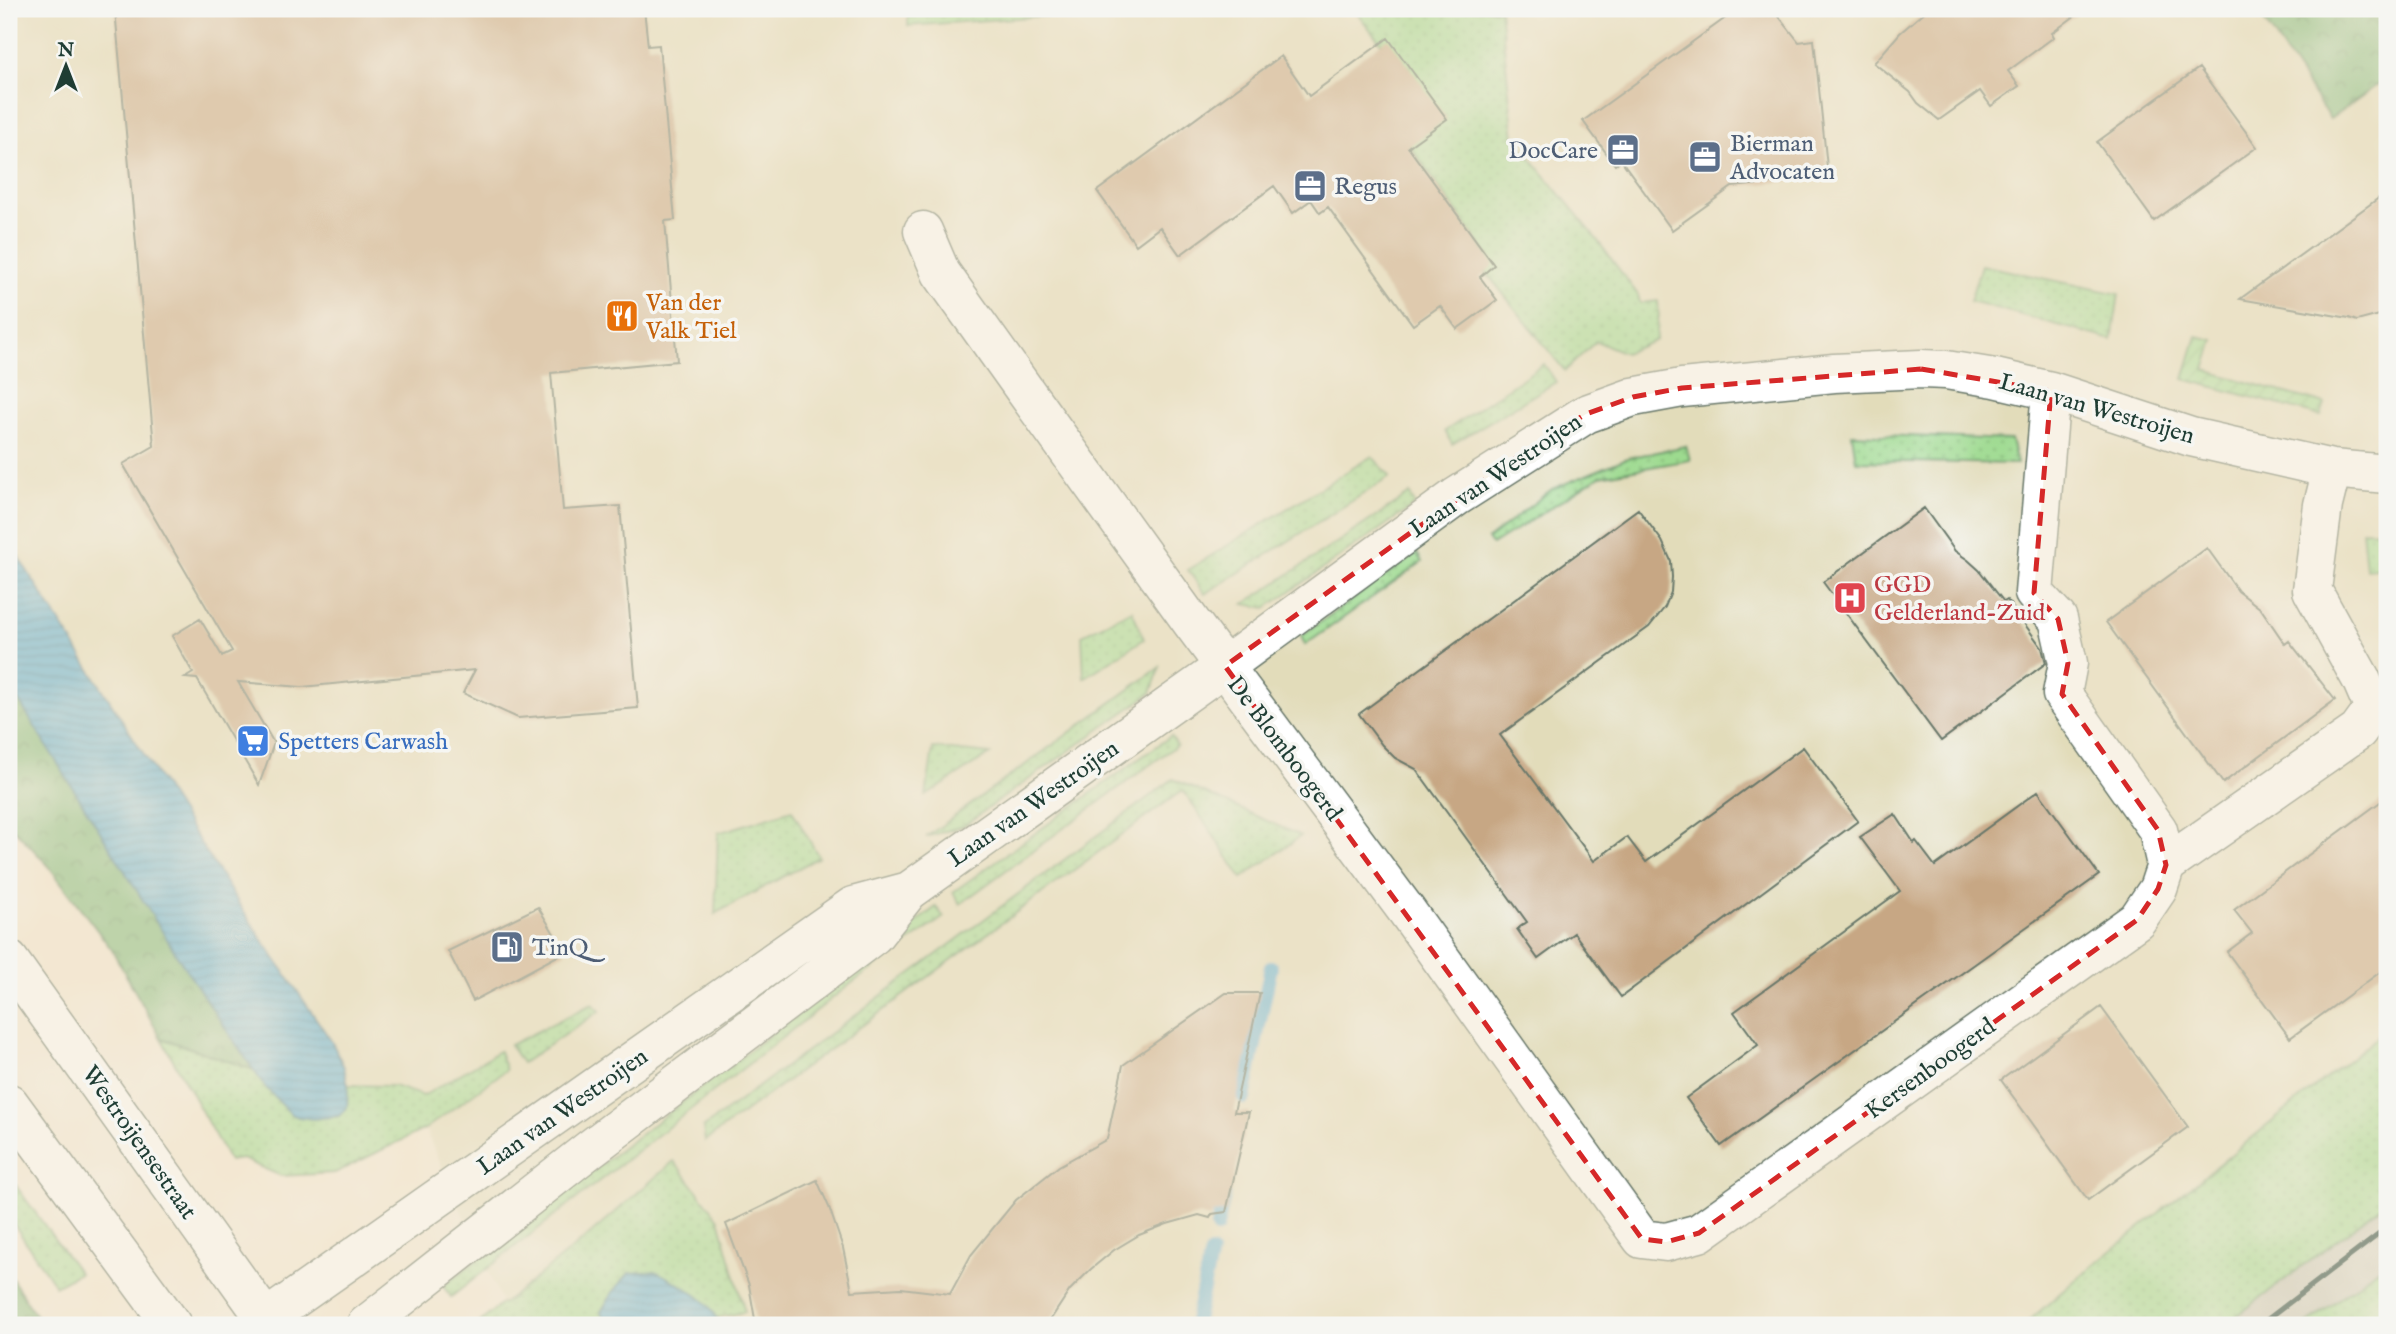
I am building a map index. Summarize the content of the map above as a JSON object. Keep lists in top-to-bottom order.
{
  "streets": {
    "street": [
      "Laan van Westroijen",
      "De Blomboogerd",
      "Kersenboogerd",
      "Westroijensestraat"
    ]
  },
  "crossings": [
    ["Laan van Westroijen", "De Blomboogerd"],
    ["Laan van Westroijen", "Westroijensestraat"],
    ["De Blomboogerd", "Kersenboogerd"]
  ],
  "places": {
    "office": ["DocCare", "Bierman Advocaten", "Regus"],
    "restaurant": ["Van der Valk Tiel"],
    "hospital": ["GGD Gelderland-Zuid"],
    "supermarket": ["Spetters Carwash"],
    "fuel station": ["TinQ"]
  },
  "north": "top"
}
